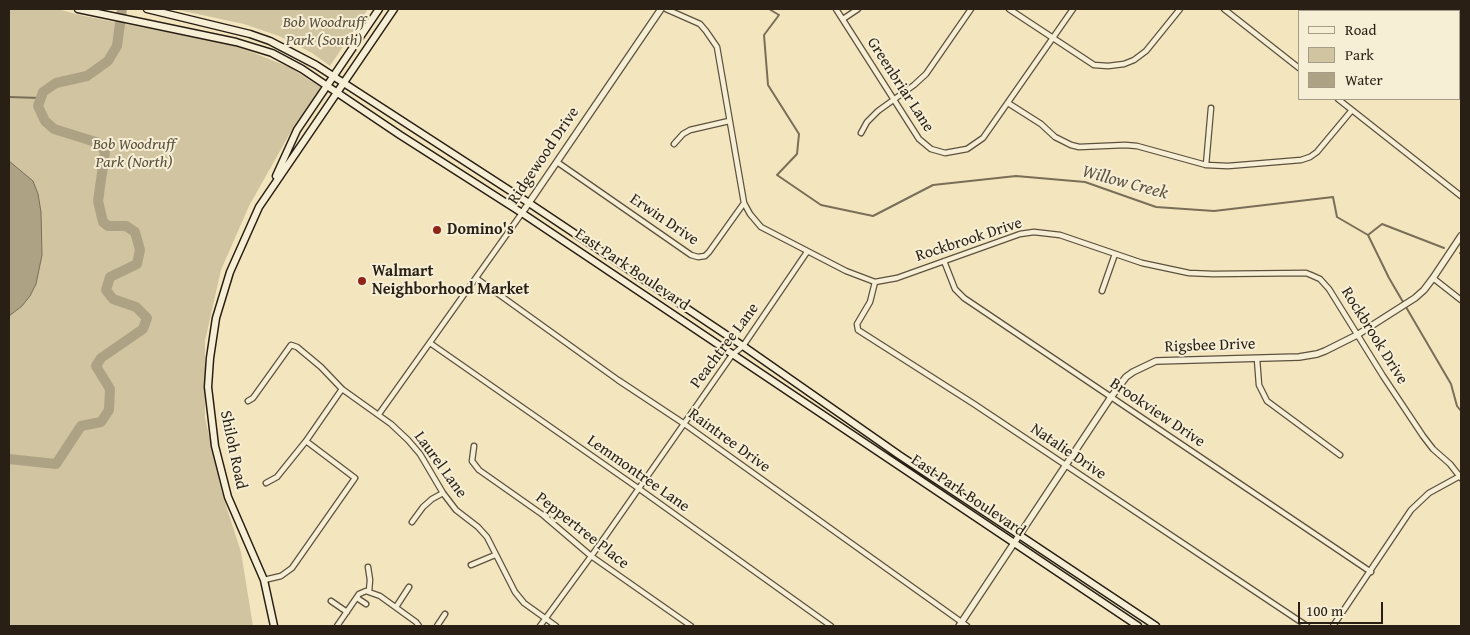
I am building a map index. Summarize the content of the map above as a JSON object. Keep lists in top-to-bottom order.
{
  "streets": {
    "main road": ["East Park Boulevard", "Shiloh Road"],
    "street": [
      "Greenbriar Lane",
      "Ridgewood Drive",
      "Erwin Drive",
      "Rockbrook Drive",
      "Peachtree Lane",
      "Rigsbee Drive",
      "Brookview Drive",
      "Raintree Drive",
      "Natalie Drive",
      "Laurel Lane",
      "Lemmontree Lane",
      "Peppertree Place"
    ]
  },
  "crossings": [
    ["Ridgewood Drive", "Erwin Drive"],
    ["Ridgewood Drive", "East Park Boulevard"],
    ["Ridgewood Drive", "Raintree Drive"],
    ["Ridgewood Drive", "Laurel Lane"],
    ["Ridgewood Drive", "Lemmontree Lane"],
    ["Rockbrook Drive", "Rigsbee Drive"],
    ["Rockbrook Drive", "Brookview Drive"],
    ["Rockbrook Drive", "Natalie Drive"],
    ["East Park Boulevard", "Peachtree Lane"],
    ["East Park Boulevard", "Rigsbee Drive"],
    ["East Park Boulevard", "Shiloh Road"],
    ["Peachtree Lane", "Raintree Drive"],
    ["Peachtree Lane", "Laurel Lane"],
    ["Peachtree Lane", "Lemmontree Lane"],
    ["Peachtree Lane", "Peppertree Place"],
    ["Rigsbee Drive", "Brookview Drive"],
    ["Rigsbee Drive", "Raintree Drive"],
    ["Rigsbee Drive", "Natalie Drive"]
  ],
  "water": ["Willow Creek"],
  "parks": ["Bob Woodruff Park (South)", "Bob Woodruff Park (North)"],
  "places": ["Domino's", "Walmart Neighborhood Market"],
  "legend": ["Road", "Park", "Water"],
  "scale_bar": "100 m"
}
